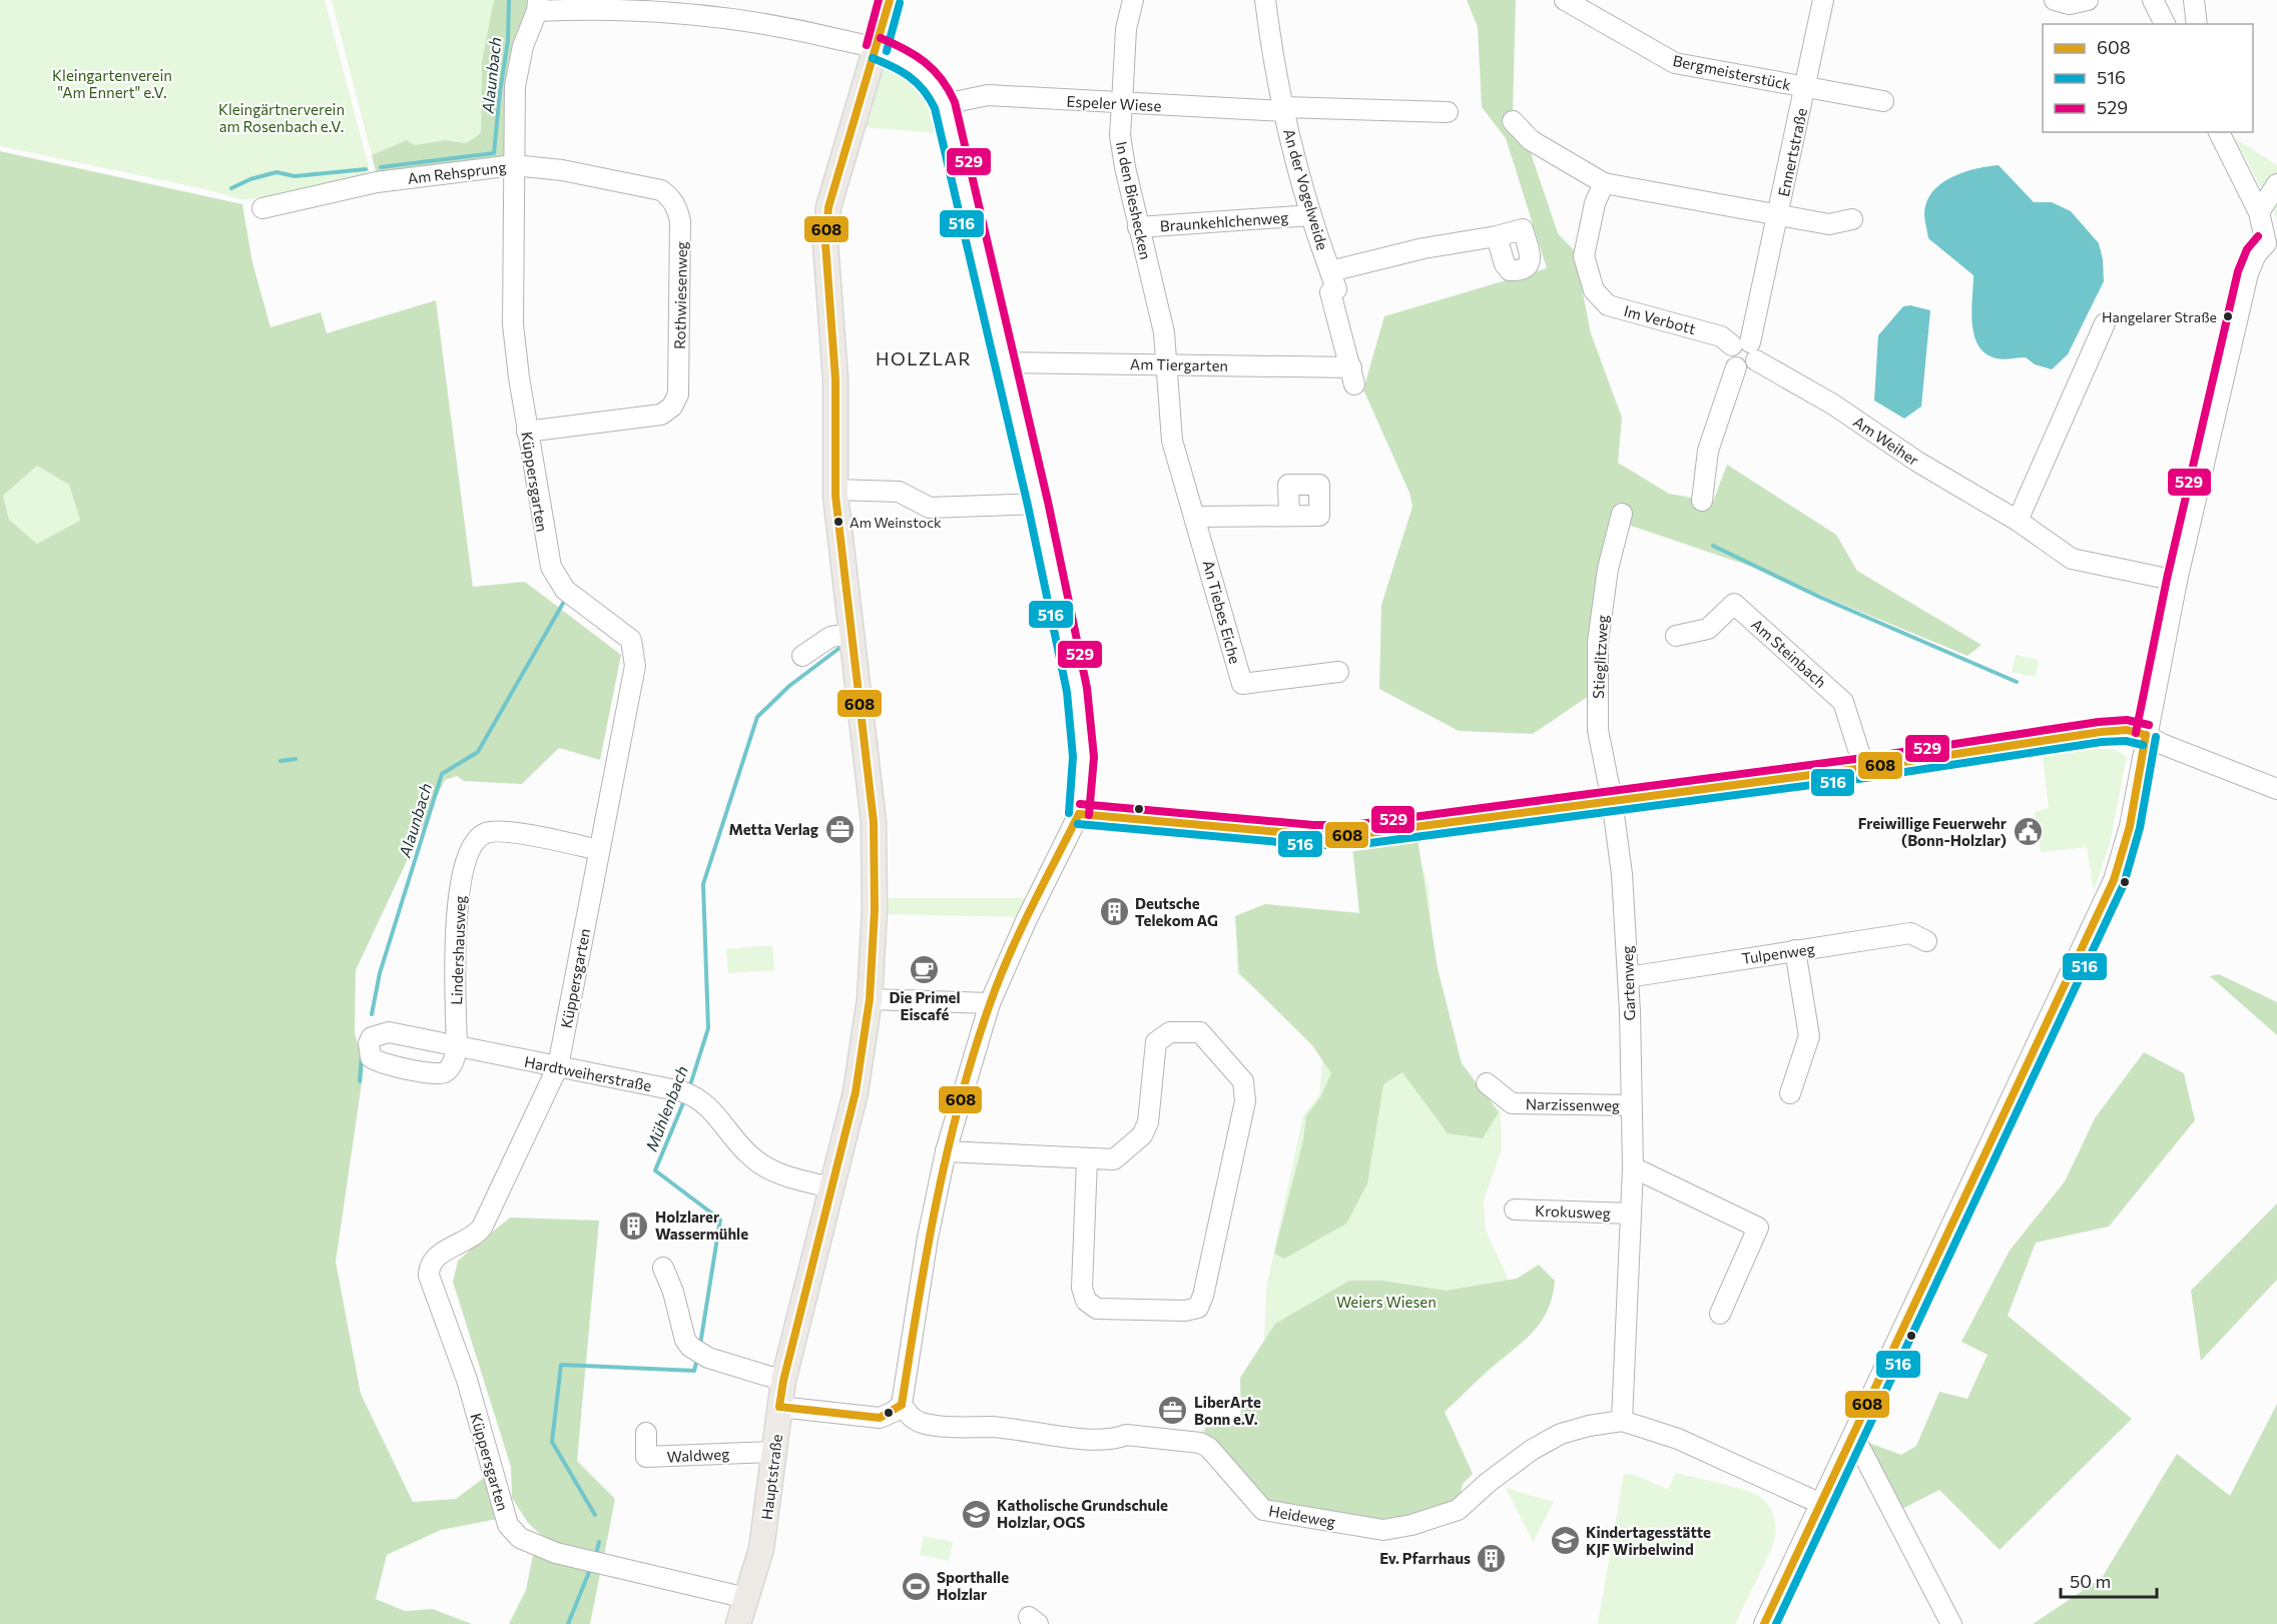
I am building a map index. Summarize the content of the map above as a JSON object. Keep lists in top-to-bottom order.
{
  "streets": {
    "main road": ["Hauptstraße"],
    "street": [
      "Bergmeisterstück",
      "Espeler Wiese",
      "Ennertstraße",
      "Am Rehsprung",
      "An der Vogelweide",
      "In den Bieshecken",
      "Braunkehlchenweg",
      "Rothwiesenweg",
      "Im Verbott",
      "Am Tiergarten",
      "Am Weiher",
      "Küppersgarten",
      "An Tiebes Eiche",
      "Am Steinbach",
      "Stieglitzweg",
      "Lindershausweg",
      "Tulpenweg",
      "Gartenweg",
      "Hardtweiherstraße",
      "Narzissenweg",
      "Krokusweg",
      "Waldweg",
      "Heideweg"
    ]
  },
  "crossings": [
    ["Bergmeisterstück", "Ennertstraße"],
    ["Espeler Wiese", "Am Rehsprung"],
    ["Espeler Wiese", "An der Vogelweide"],
    ["Espeler Wiese", "In den Bieshecken"],
    ["Ennertstraße", "Im Verbott"],
    ["Ennertstraße", "Am Weiher"],
    ["Am Rehsprung", "Rothwiesenweg"],
    ["Am Rehsprung", "Am Tiergarten"],
    ["Am Rehsprung", "Küppersgarten"],
    ["Am Rehsprung", "Hauptstraße"],
    ["An der Vogelweide", "Braunkehlchenweg"],
    ["An der Vogelweide", "Am Tiergarten"],
    ["In den Bieshecken", "Braunkehlchenweg"],
    ["In den Bieshecken", "Am Tiergarten"],
    ["In den Bieshecken", "An Tiebes Eiche"],
    ["Rothwiesenweg", "Küppersgarten"],
    ["Im Verbott", "Am Weiher"],
    ["Am Tiergarten", "An Tiebes Eiche"],
    ["Küppersgarten", "Lindershausweg"],
    ["Küppersgarten", "Hardtweiherstraße"],
    ["Küppersgarten", "Hauptstraße"],
    ["Stieglitzweg", "Gartenweg"],
    ["Lindershausweg", "Hardtweiherstraße"],
    ["Tulpenweg", "Gartenweg"],
    ["Gartenweg", "Narzissenweg"],
    ["Gartenweg", "Krokusweg"],
    ["Gartenweg", "Heideweg"],
    ["Hardtweiherstraße", "Hauptstraße"],
    ["Waldweg", "Hauptstraße"]
  ],
  "districts": ["HOLZLAR"],
  "water": ["Alaunbach", "Mühlenbach"],
  "parks": ["Kleingartenverein \"Am Ennert\" e.V.", "Kleingärtnerverein am Rosenbach e.V.", "Weiers Wiesen"],
  "places": {
    "other": ["Hangelarer Straße", "Am Weinstock"],
    "office": ["Metta Verlag", "LiberArte Bonn e.V."],
    "public building": ["Freiwillige Feuerwehr (Bonn-Holzlar)"],
    "building": ["Deutsche Telekom AG", "Holzlarer Wassermühle", "Ev. Pfarrhaus"],
    "cafe": ["Die Primel Eiscafé"],
    "school or university": ["Katholische Grundschule Holzlar, OGS", "Kindertagesstätte KJF Wirbelwind"],
    "sports": ["Sporthalle Holzlar"]
  },
  "lines": ["transit line 608", "transit line 529", "transit line 516"],
  "legend": ["608", "516", "529"],
  "scale_bar": "50 m"
}
